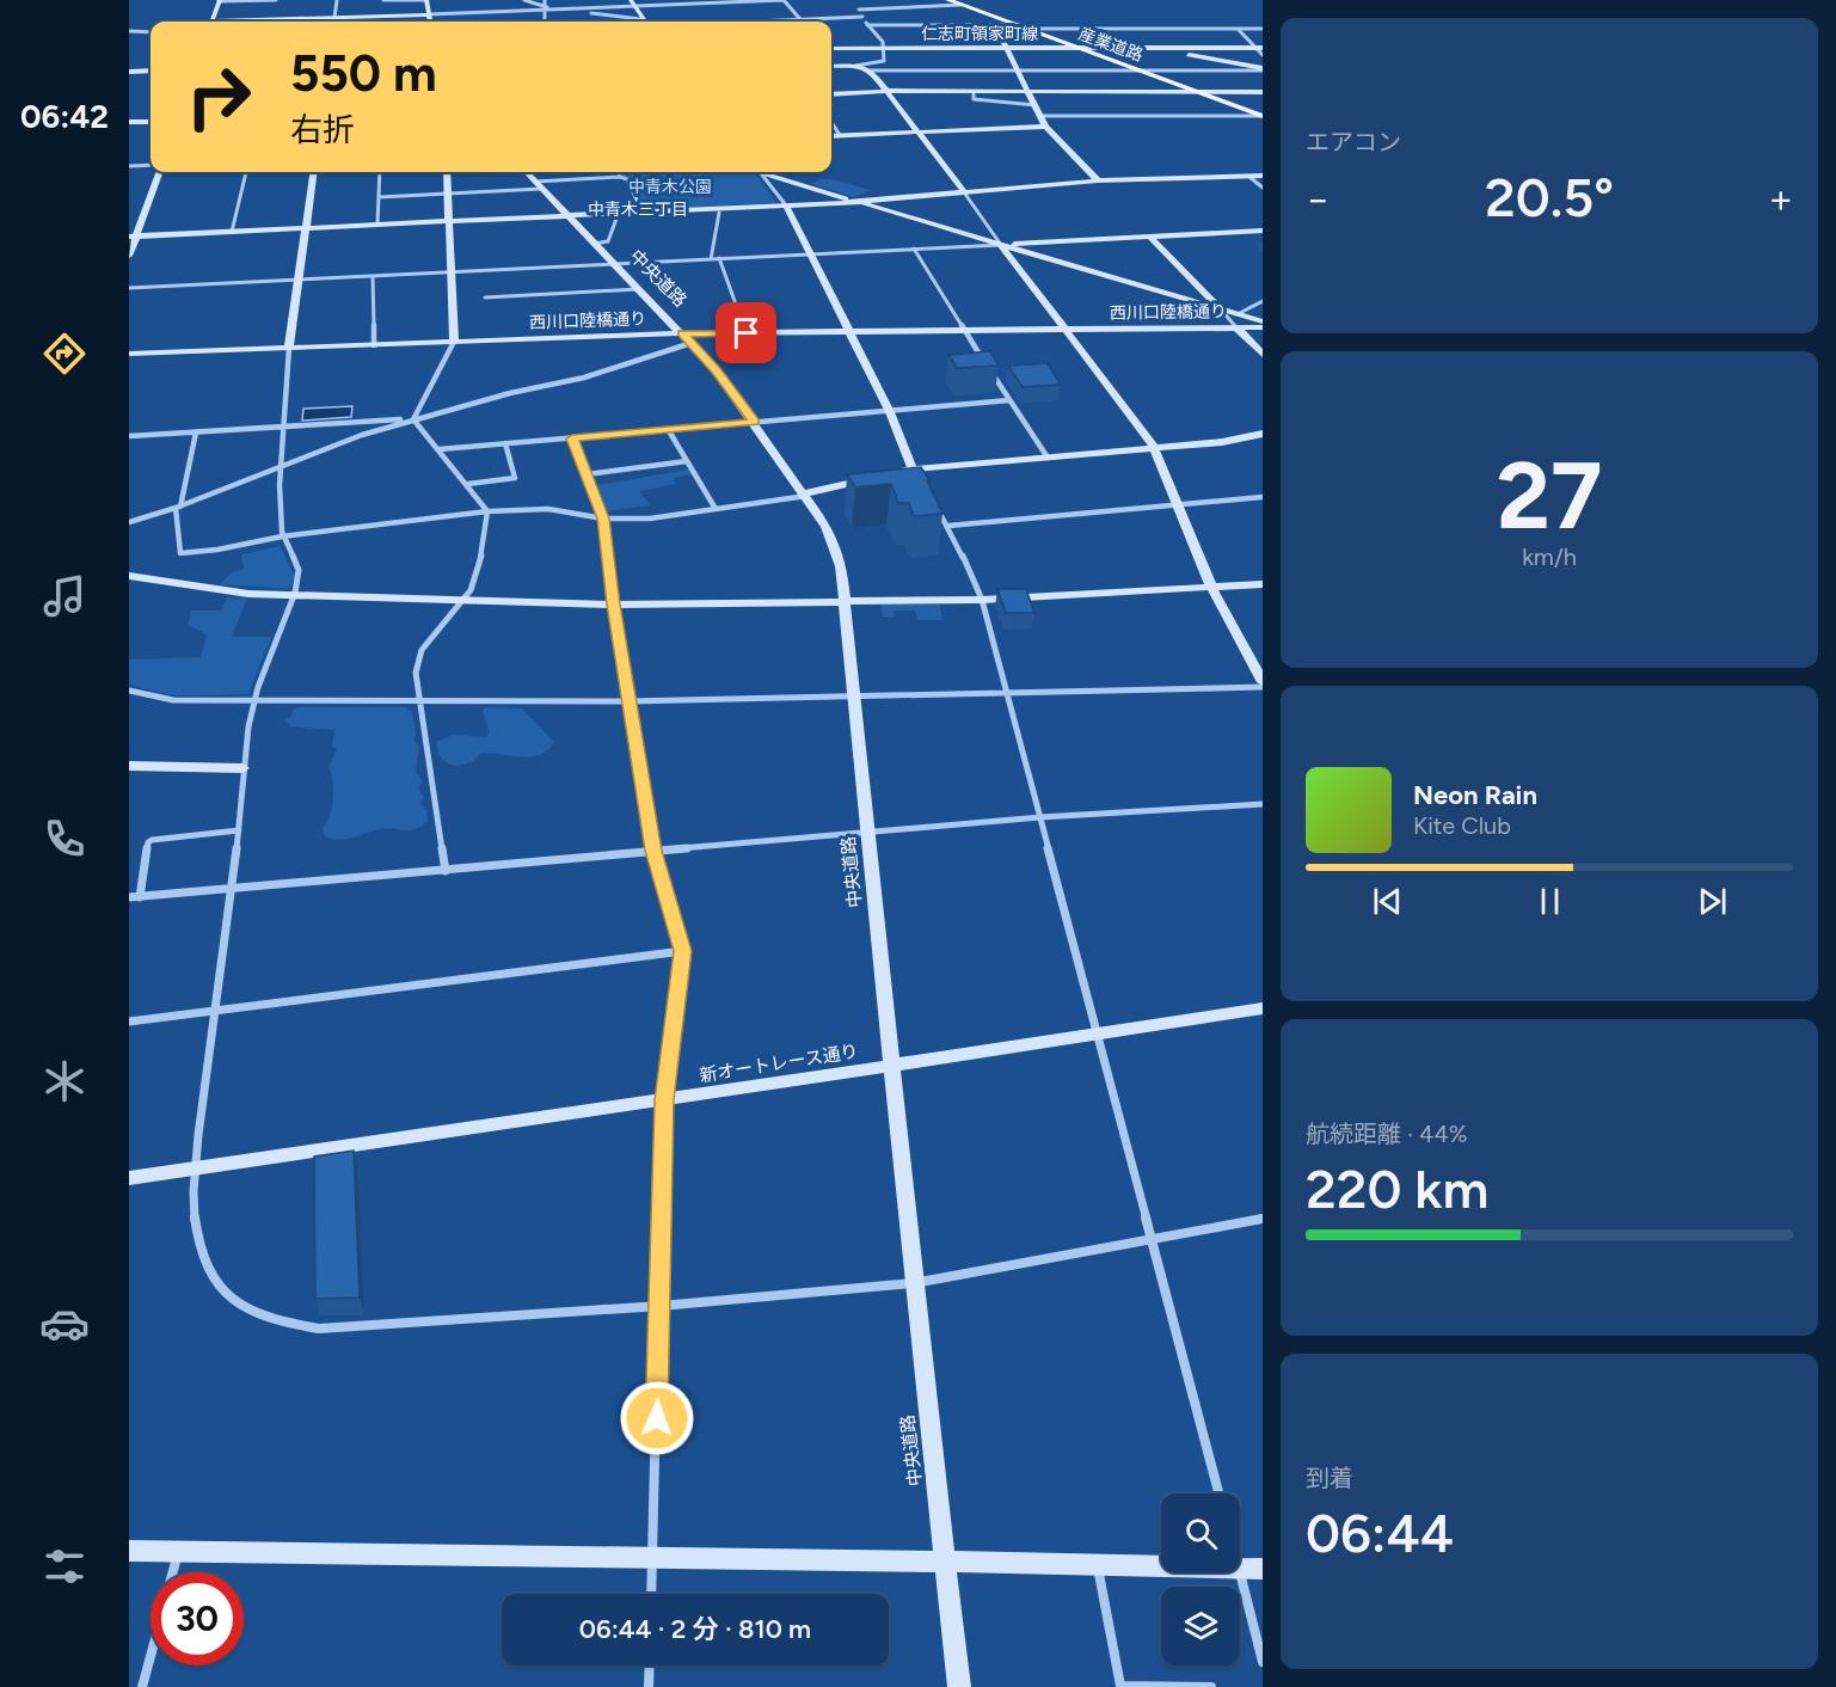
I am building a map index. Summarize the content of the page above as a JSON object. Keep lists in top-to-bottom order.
{
  "streets": {
    "main road": ["産業道路"],
    "street": [
      "仁志町領家町線",
      "中央道路",
      "西川口陸橋通り",
      "新オートレース通り"
    ]
  },
  "crossings": [
    ["仁志町領家町線", "産業道路"],
    ["中央道路", "西川口陸橋通り"],
    ["中央道路", "新オートレース通り"]
  ],
  "districts": ["中青木三丁目"],
  "parks": ["中青木公園"],
  "page": {
    "tabs": "06:42",
    "tile": [
      "エアコン",
      ["27", "km/h"],
      ["航続距離 · 44%", "220 km"],
      ["到着", "06:44"]
    ],
    "turn": ["550 m", "右折"],
    "heat": ["−", "20.5°", "+"],
    "song": ["Neon Rain", "Kite Club"],
    "limit": "30",
    "trip": "06:44 · 2 分 · 810 m"
  }
}
